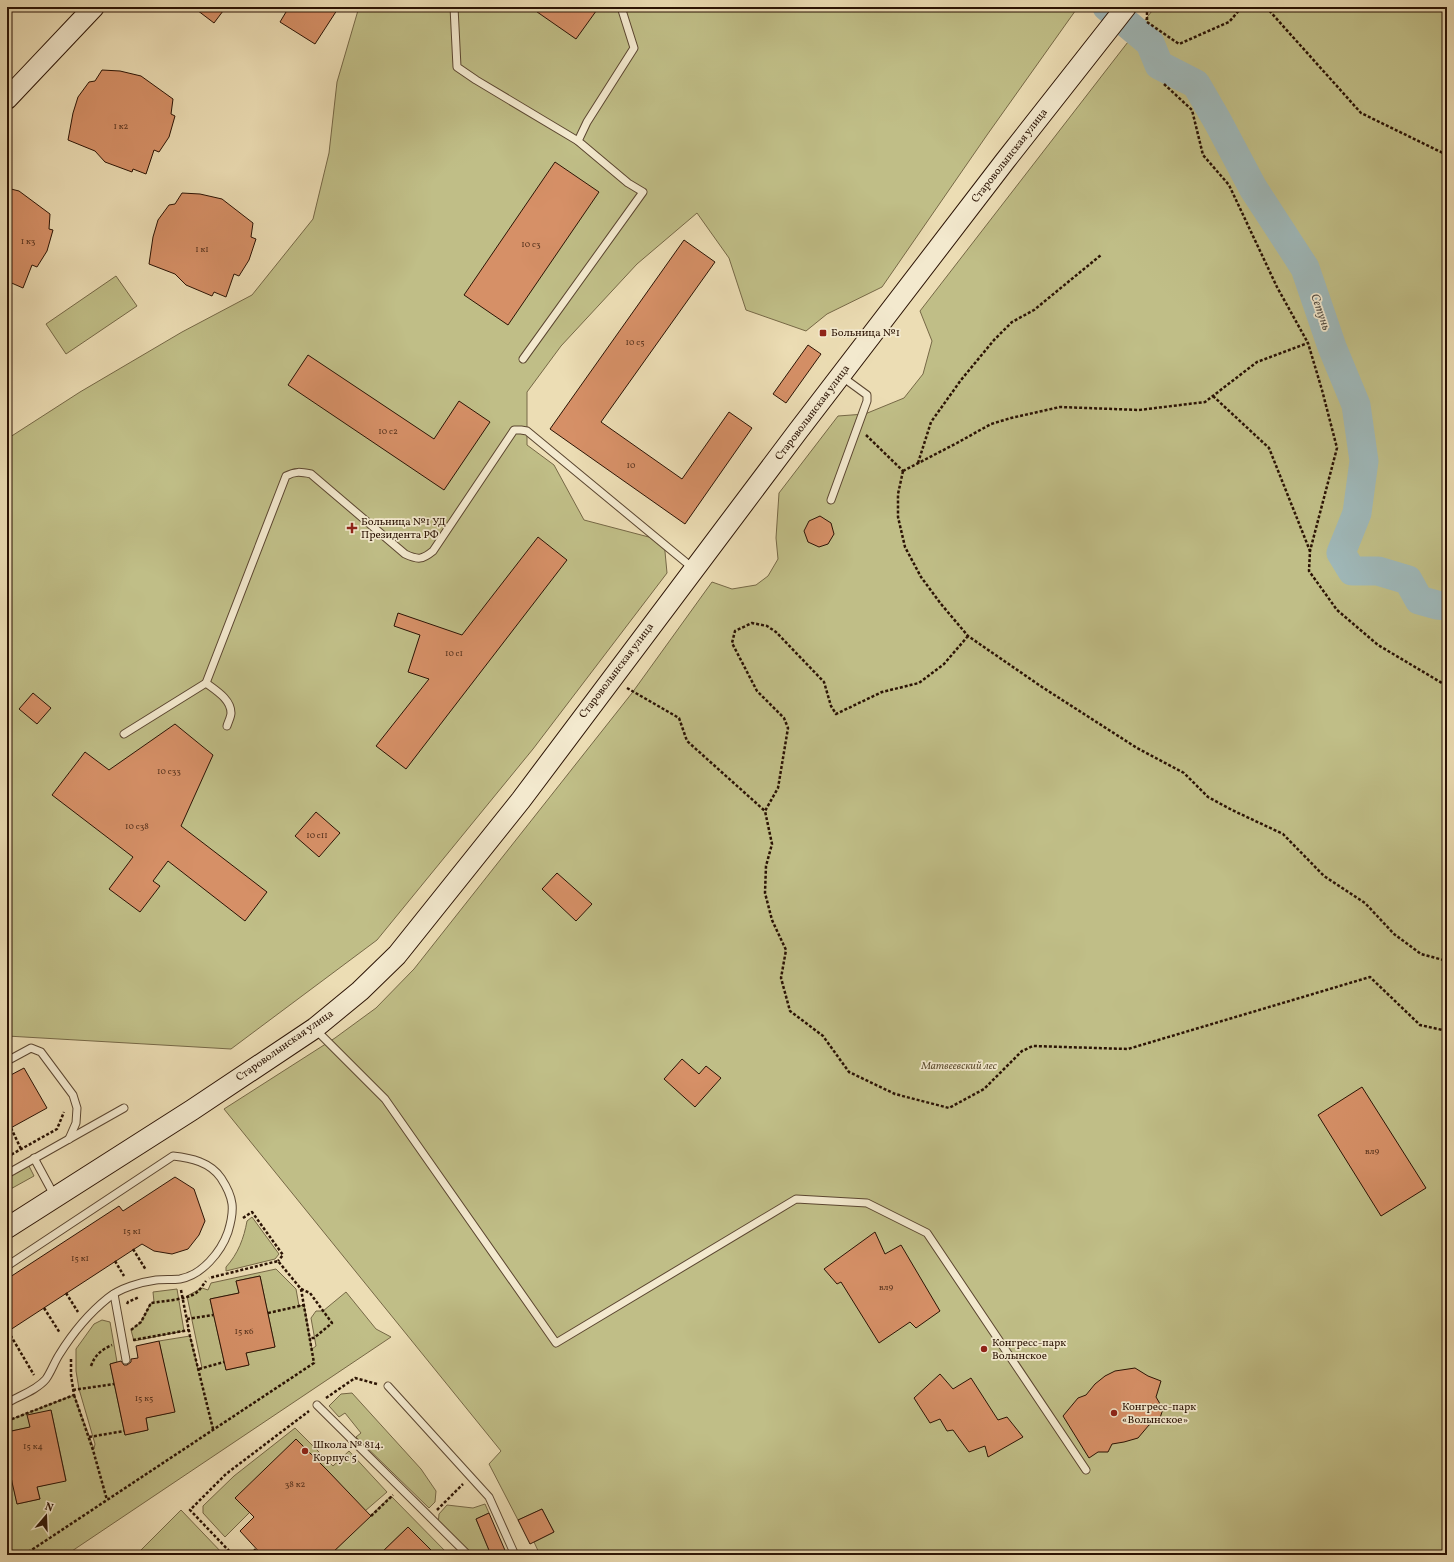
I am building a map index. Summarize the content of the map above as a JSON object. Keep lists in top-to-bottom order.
{
  "streets": {
    "street": ["Староволынская улица"]
  },
  "water": ["Сетунь"],
  "parks": ["Матвеевский лес"],
  "places": {
    "transit": ["Больница №1"],
    "health": ["Больница №1 УД Президента РФ"],
    "other": ["Конгресс-парк Волынское", "Конгресс-парк «Волынское»", "Школа № 814. Корпус 5"]
  },
  "house_numbers": [
    "1 к2",
    "1 к3",
    "10 с3",
    "1 к1",
    "10 с5",
    "10 с2",
    "10",
    "10 с1",
    "10 с33",
    "10 с38",
    "10 с11",
    "вл9",
    "15 к1",
    "15 к1",
    "вл9",
    "15 к6",
    "15 к5",
    "15 к4",
    "38 к2"
  ],
  "north": "top"
}
